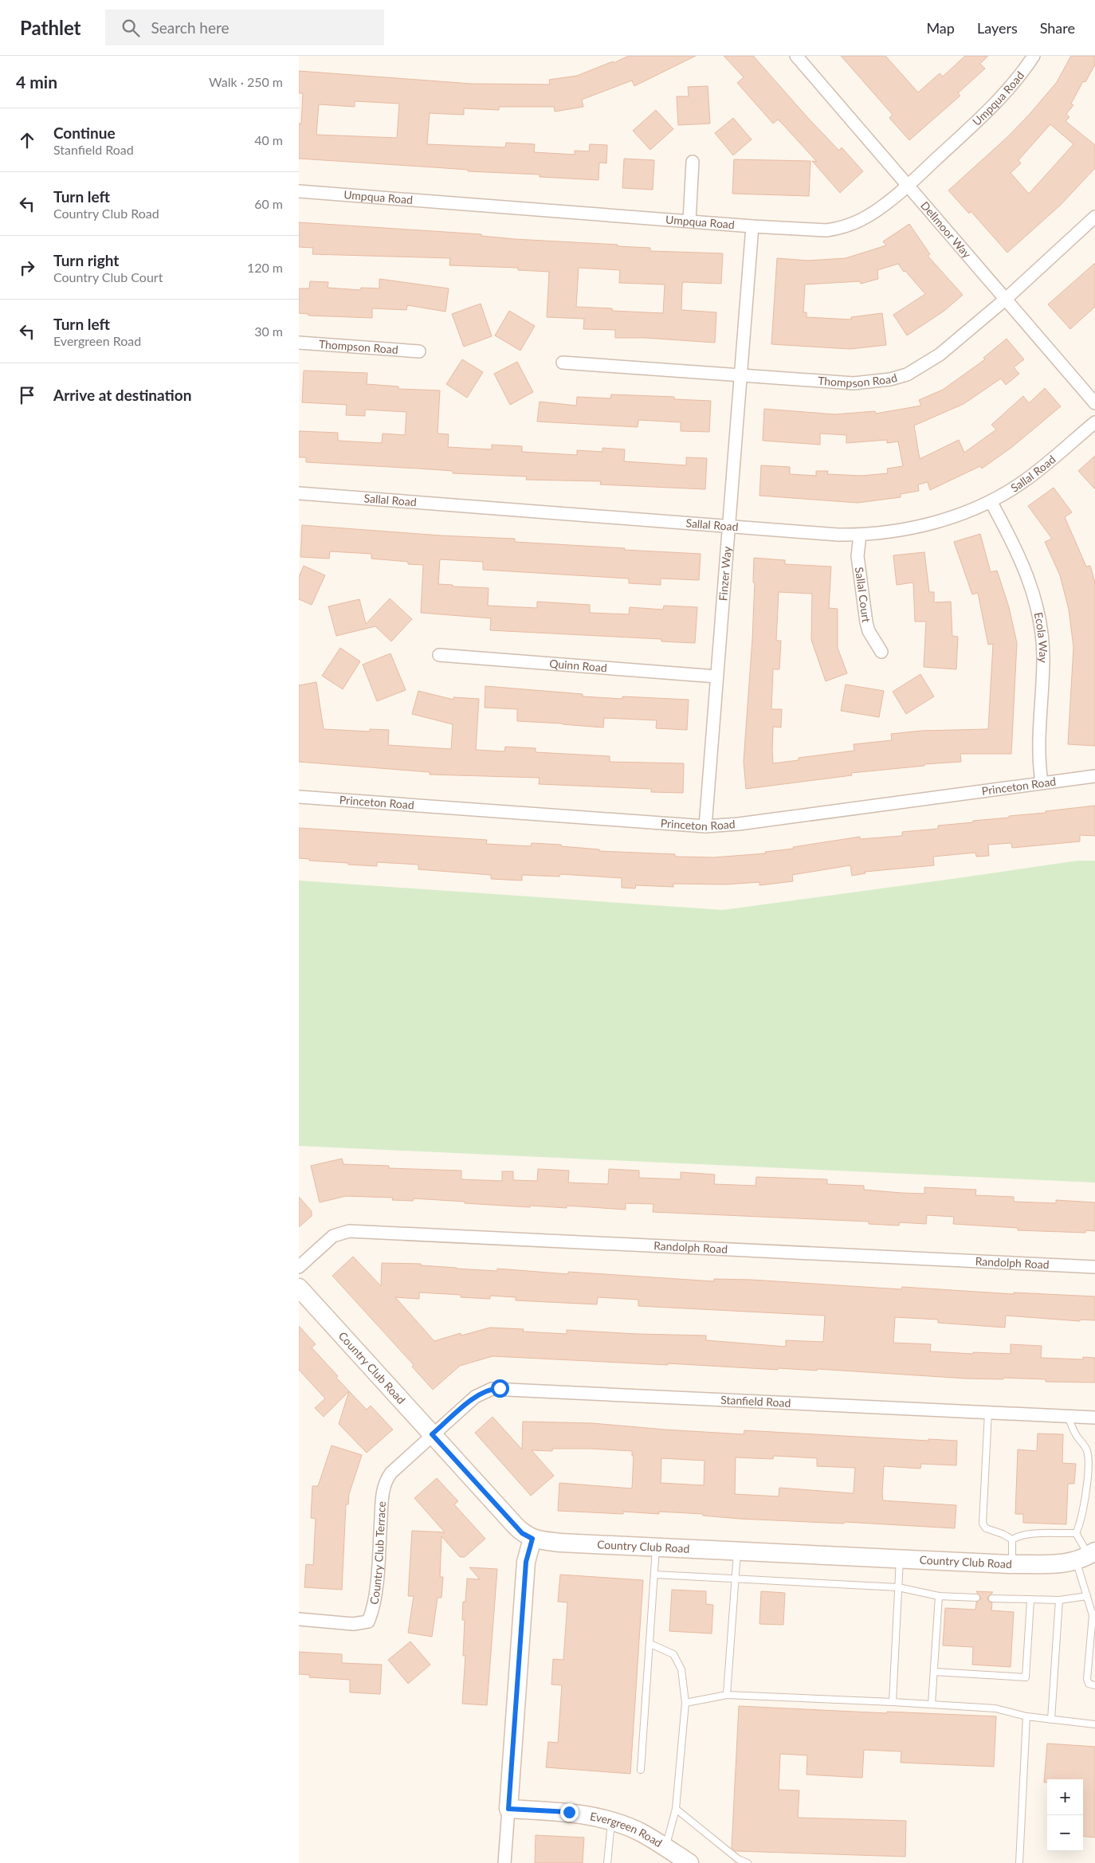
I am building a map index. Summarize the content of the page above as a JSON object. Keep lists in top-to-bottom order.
{
  "streets": {
    "street": [
      "Umpqua Road",
      "Dellmoor Way",
      "Thompson Road",
      "Sallal Road",
      "Finzer Way",
      "Sallal Court",
      "Ecola Way",
      "Quinn Road",
      "Princeton Road",
      "Randolph Road",
      "Country Club Road",
      "Stanfield Road",
      "Country Club Terrace",
      "Evergreen Road"
    ]
  },
  "crossings": [
    ["Umpqua Road", "Dellmoor Way"],
    ["Umpqua Road", "Finzer Way"],
    ["Dellmoor Way", "Thompson Road"],
    ["Thompson Road", "Finzer Way"],
    ["Sallal Road", "Finzer Way"],
    ["Sallal Road", "Sallal Court"],
    ["Sallal Road", "Ecola Way"],
    ["Finzer Way", "Quinn Road"],
    ["Finzer Way", "Princeton Road"],
    ["Ecola Way", "Princeton Road"],
    ["Country Club Road", "Stanfield Road"],
    ["Country Club Road", "Country Club Terrace"],
    ["Stanfield Road", "Country Club Terrace"]
  ],
  "page": {
    "header": "Pathlet",
    "search": "Search here",
    "nav": ["Map", "Layers", "Share"],
    "heading": ["4 min", "Walk · 250 m"],
    "list": [
      ["Continue", "Stanfield Road", "40 m"],
      ["Turn left", "Country Club Road", "60 m"],
      ["Turn right", "Country Club Court", "120 m"],
      ["Turn left", "Evergreen Road", "30 m"],
      "Arrive at destination"
    ],
    "map_buttons": ["+", "−"]
  }
}
